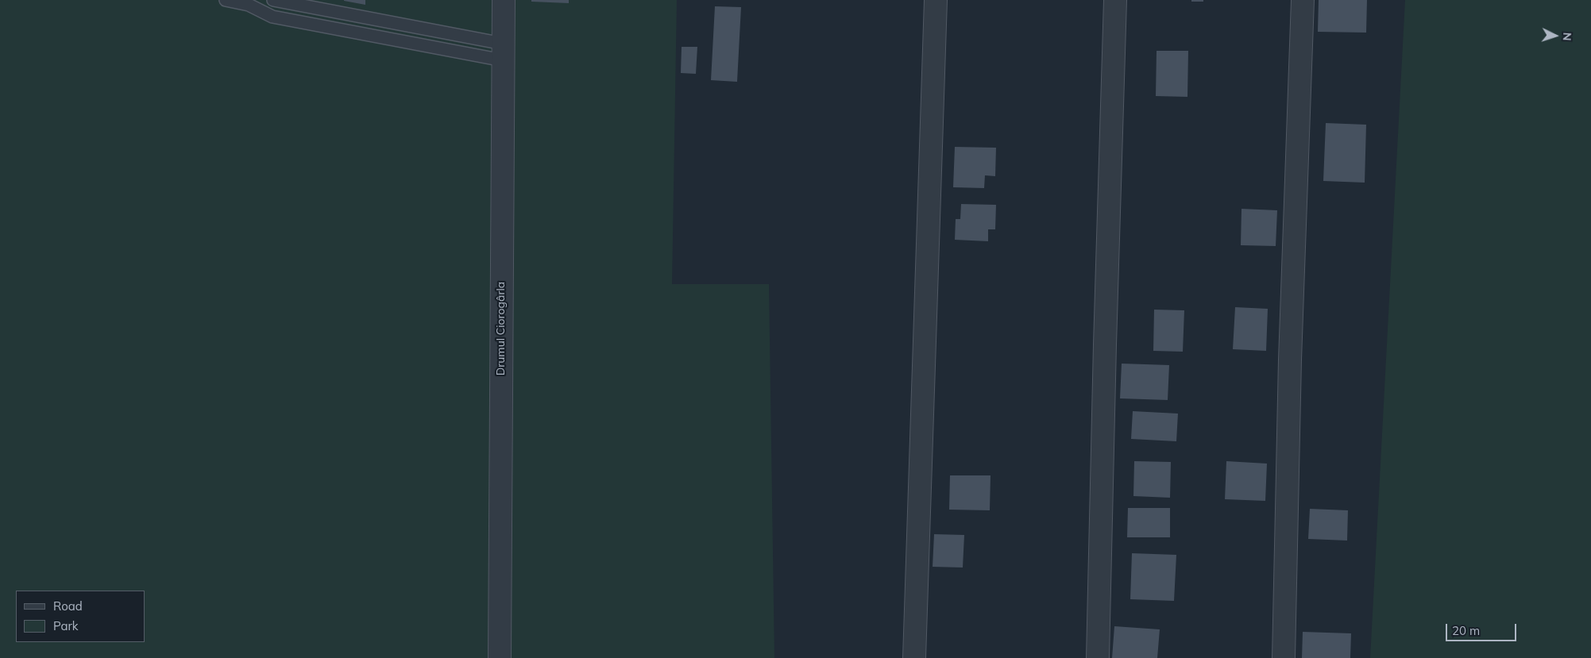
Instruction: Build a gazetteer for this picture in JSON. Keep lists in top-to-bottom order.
{
  "streets": {
    "street": ["Drumul Ciorogârla"]
  },
  "legend": ["Road", "Park"],
  "scale_bar": "20 m",
  "north": "right"
}
